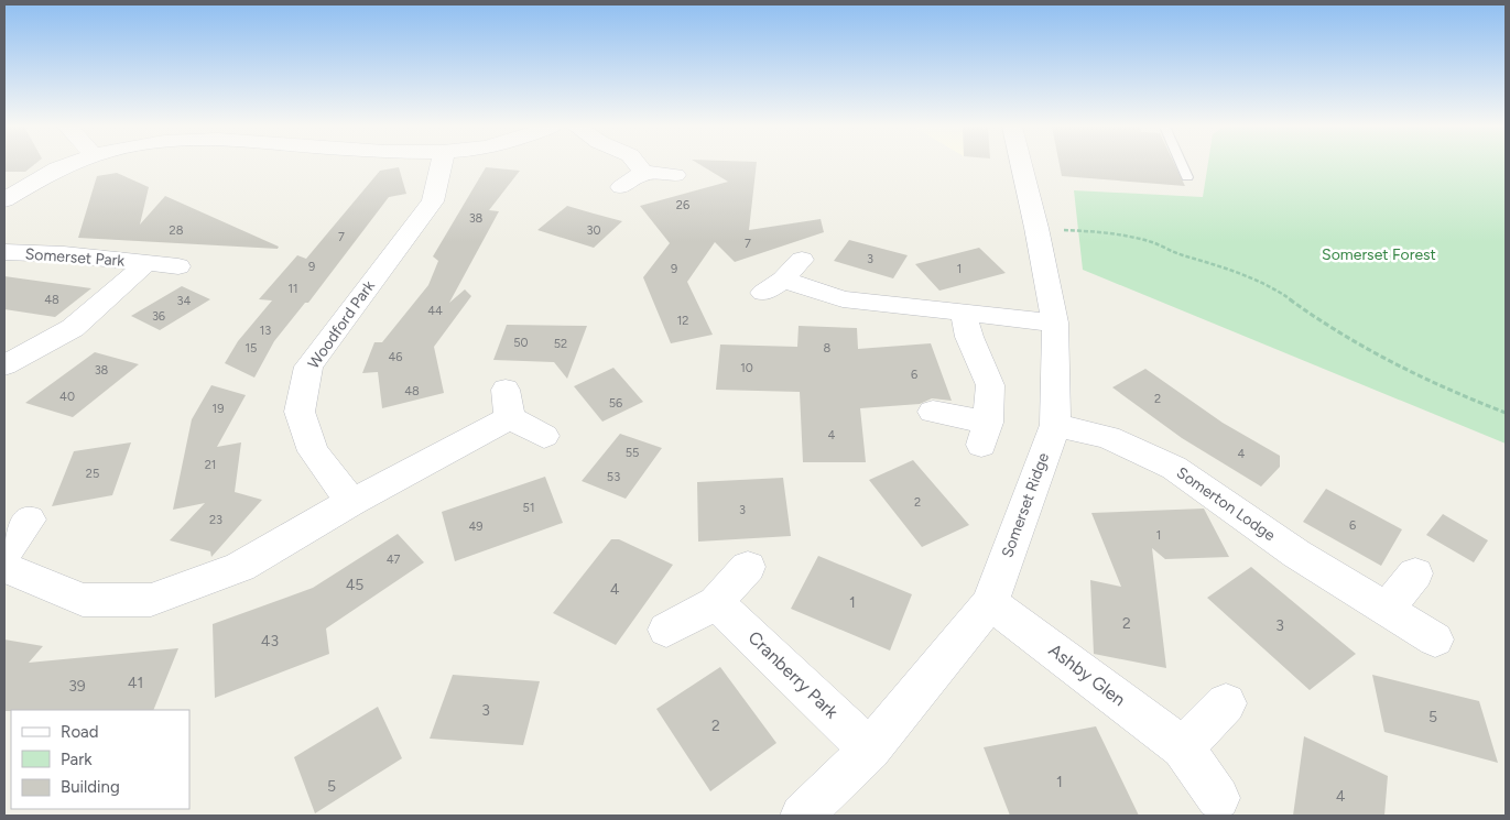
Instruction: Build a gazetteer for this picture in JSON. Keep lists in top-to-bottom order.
{
  "streets": {
    "street": [
      "Somerset Park",
      "Woodford Park",
      "Somerton Lodge",
      "Somerset Ridge",
      "Cranberry Park",
      "Ashby Glen"
    ]
  },
  "crossings": [
    ["Somerton Lodge", "Somerset Ridge"],
    ["Somerset Ridge", "Cranberry Park"],
    ["Somerset Ridge", "Ashby Glen"]
  ],
  "parks": ["Somerset Forest"],
  "house_numbers": [
    "26",
    "38",
    "28",
    "30",
    "7",
    "7",
    "3",
    "9",
    "9",
    "1",
    "11",
    "48",
    "34",
    "44",
    "36",
    "12",
    "13",
    "50",
    "52",
    "15",
    "8",
    "46",
    "10",
    "38",
    "6",
    "48",
    "40",
    "2",
    "56",
    "19",
    "4",
    "55",
    "4",
    "21",
    "25",
    "53",
    "2",
    "51",
    "3",
    "23",
    "6",
    "49",
    "1",
    "47",
    "45",
    "4",
    "1",
    "2",
    "3",
    "43",
    "41",
    "39",
    "3",
    "5",
    "2",
    "1",
    "5",
    "4"
  ],
  "legend": ["Road", "Park", "Building"]
}
